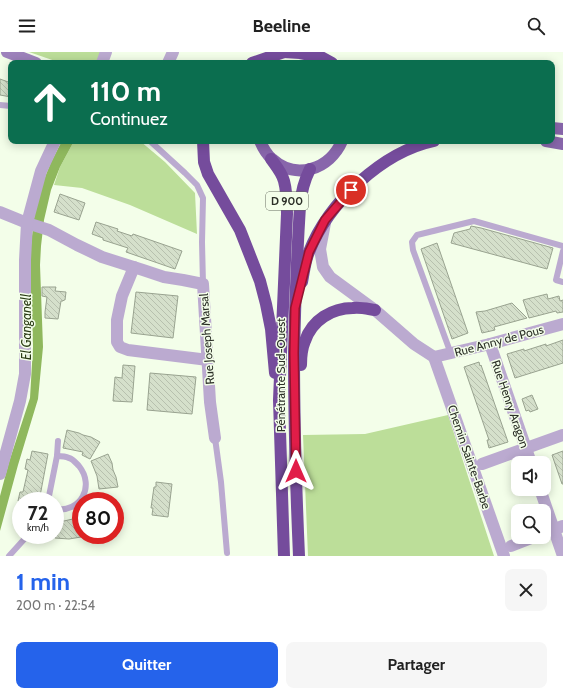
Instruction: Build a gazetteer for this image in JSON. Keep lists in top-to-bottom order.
{
  "streets": {
    "highway": ["D 900", "Pénétrante Sud-Ouest"],
    "street": [
      "Rue Joseph Marsal",
      "Rue Anny de Pous",
      "Rue Henry Aragon",
      "Chemin Sainte-Barbe"
    ]
  },
  "crossings": [
    ["Rue Anny de Pous", "Rue Henry Aragon"],
    ["Rue Anny de Pous", "Chemin Sainte-Barbe"]
  ],
  "water": ["El Ganganell"],
  "page": {
    "header": "Beeline",
    "turn": ["110 m", "Continuez"],
    "speed": "72 km/h",
    "limit": "80",
    "heading": ["1 min", "200 m · 22:54"],
    "buttons": ["Quitter", "Partager"]
  }
}
